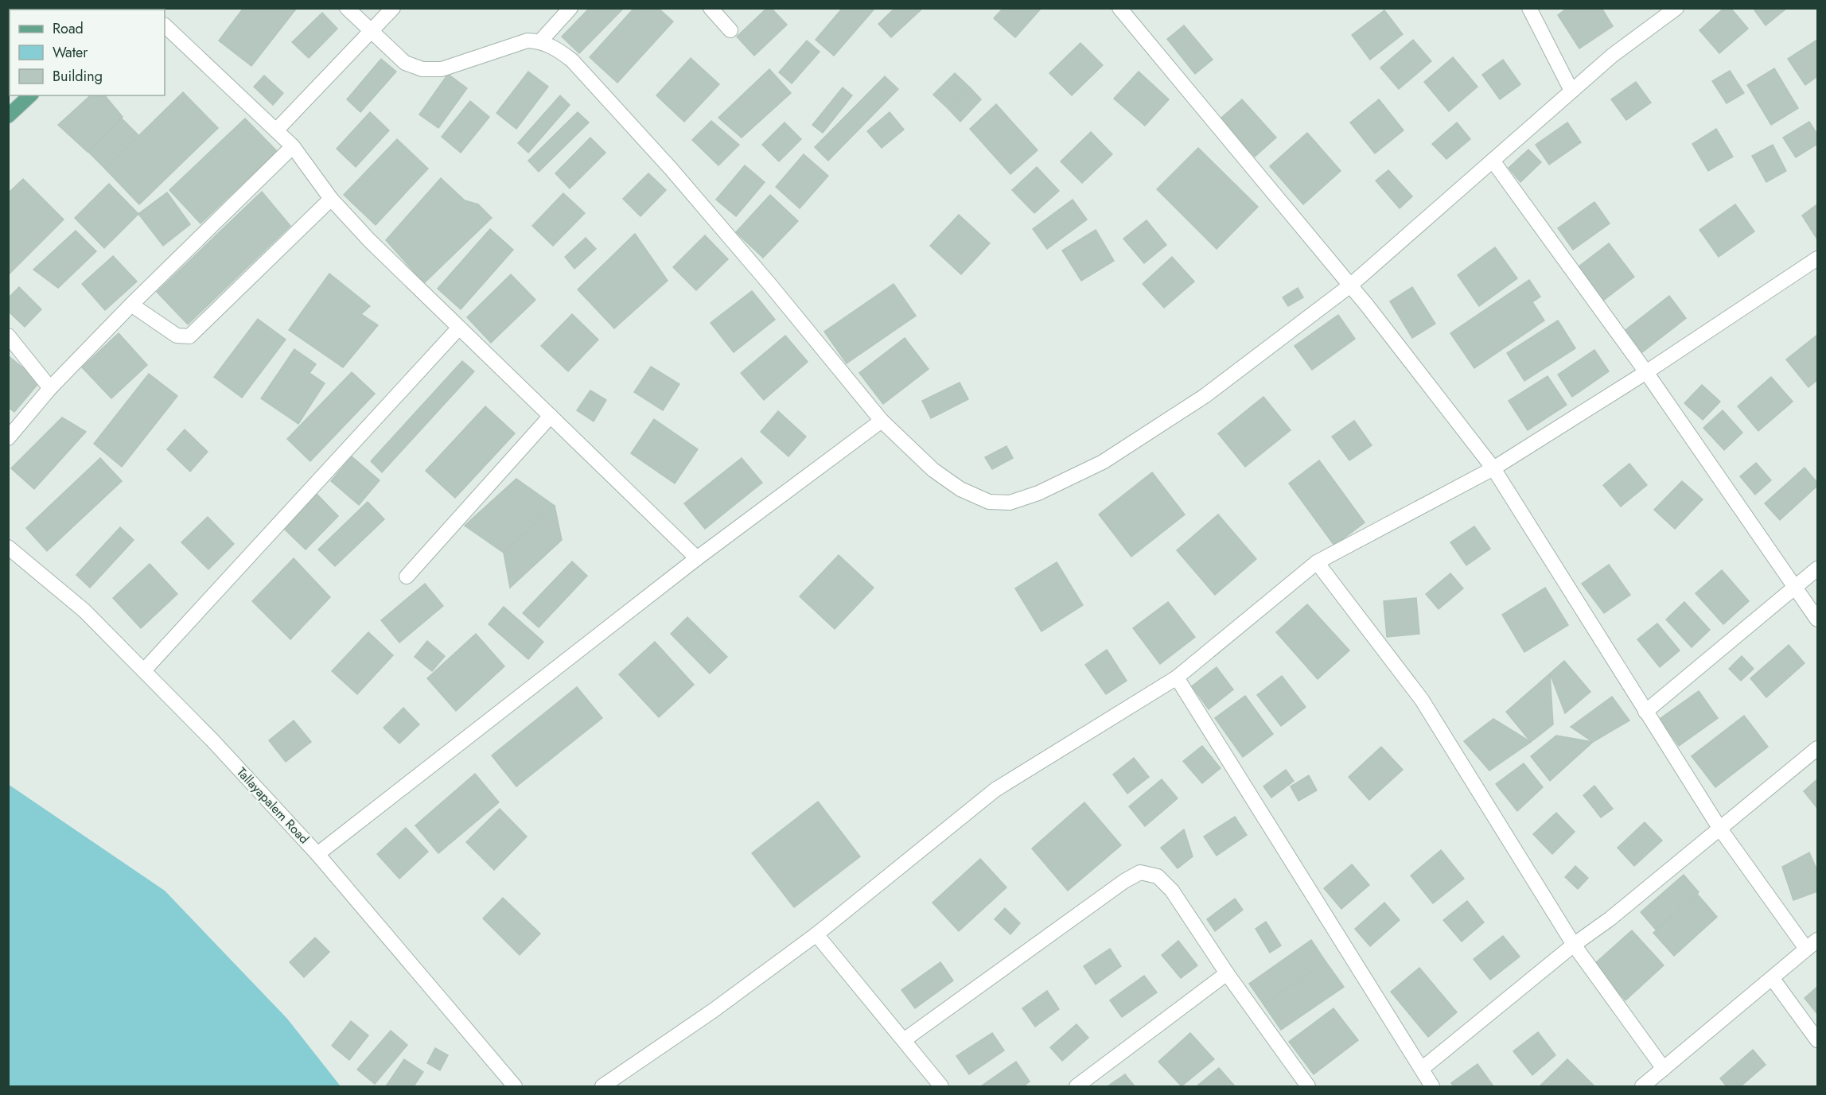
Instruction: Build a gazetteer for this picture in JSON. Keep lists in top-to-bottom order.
{
  "streets": {
    "street": ["Tallayapalem Road"]
  },
  "legend": ["Road", "Water", "Building"]
}
